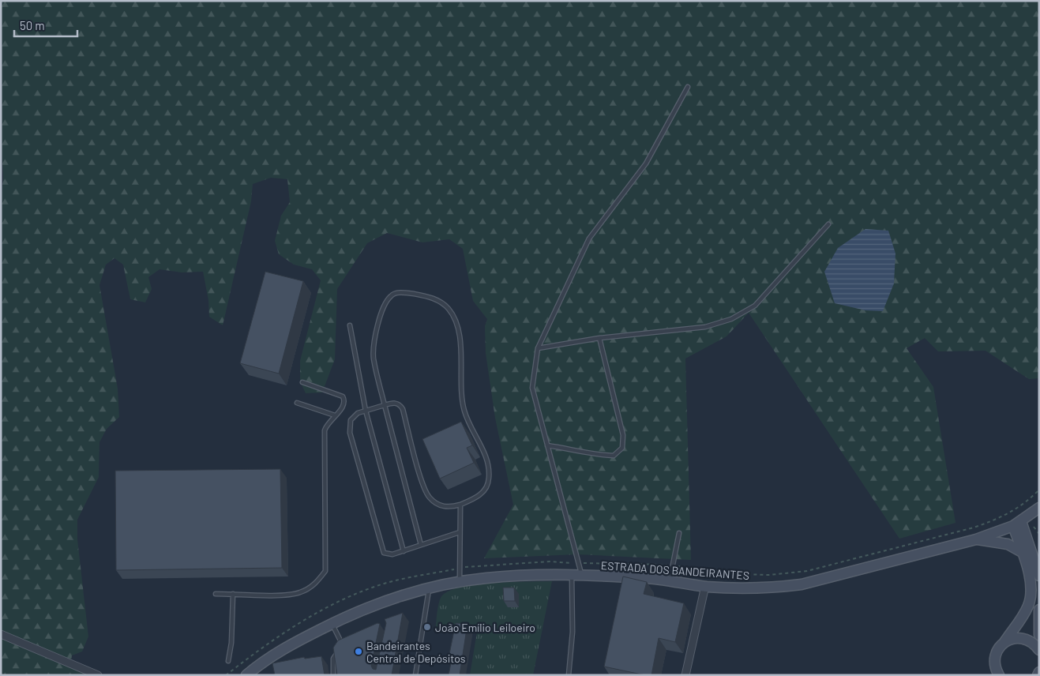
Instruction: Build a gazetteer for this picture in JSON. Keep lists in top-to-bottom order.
{
  "streets": {
    "main road": ["ESTRADA DOS BANDEIRANTES"]
  },
  "places": ["João Emílio Leiloeiro", "Bandeirantes Central de Depósitos"],
  "scale_bar": "50 m"
}
